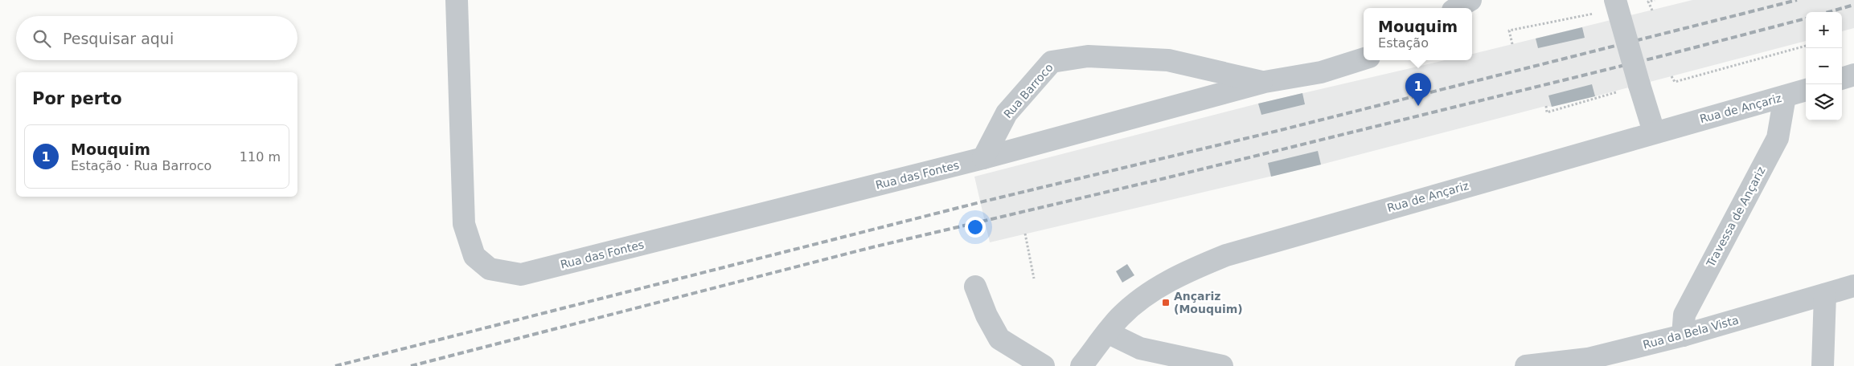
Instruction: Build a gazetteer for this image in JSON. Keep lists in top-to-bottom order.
{
  "streets": {
    "street": [
      "Rua Barroco",
      "Rua de Ançariz",
      "Rua das Fontes",
      "Travessa de Ançariz",
      "Rua da Bela Vista"
    ]
  },
  "crossings": [
    ["Rua Barroco", "Rua das Fontes"],
    ["Rua de Ançariz", "Travessa de Ançariz"],
    ["Travessa de Ançariz", "Rua da Bela Vista"]
  ],
  "places": {
    "transit": ["Ançariz (Mouquim)"]
  },
  "page": {
    "popup": ["Mouquim", "Estação"],
    "map_buttons": ["+", "−"],
    "search": "Pesquisar aqui",
    "heading": "Por perto",
    "pins": "1",
    "list": [
      {
        "mark": "1",
        "name": "Mouquim",
        "note": "Estação · Rua Barroco",
        "value": "110 m"
      }
    ]
  }
}
